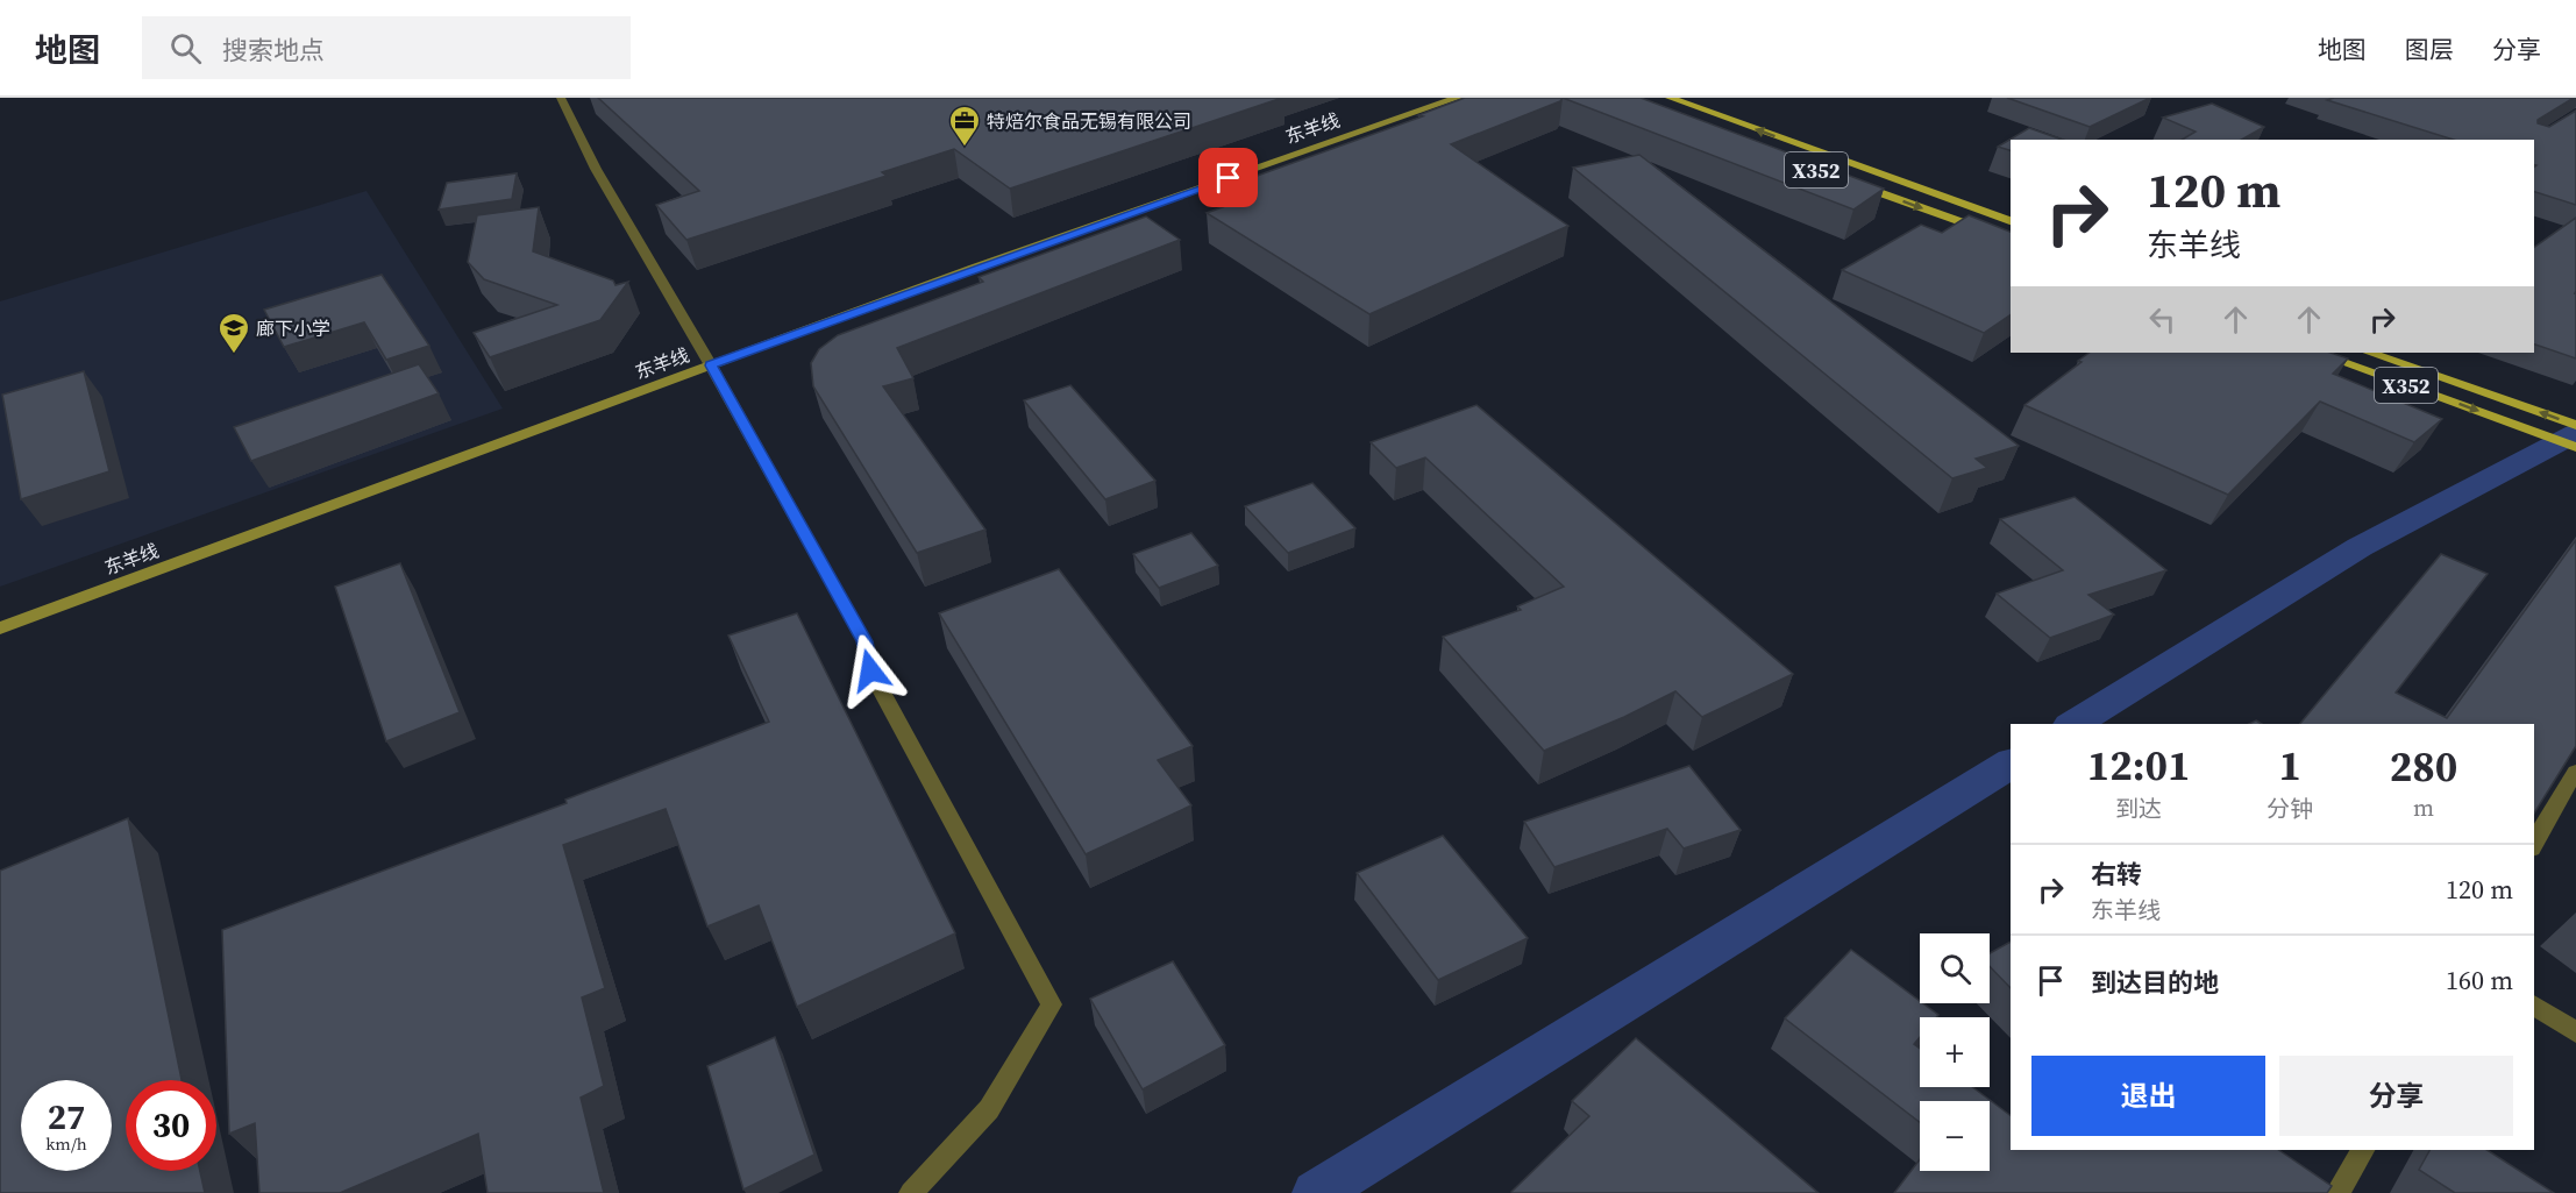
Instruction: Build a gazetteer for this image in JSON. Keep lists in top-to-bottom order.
{
  "streets": {
    "main road": ["东羊线", "X352"]
  },
  "places": {
    "office": ["特焙尔食品无锡有限公司"],
    "school or university": ["廊下小学"]
  },
  "page": {
    "header": "地图",
    "search": "搜索地点",
    "nav": ["地图", "图层", "分享"],
    "turn": ["120 m", "东羊线"],
    "eta": [
      "12:01",
      "到达",
      "1",
      "分钟",
      "280",
      "m"
    ],
    "list": [
      {
        "name": "右转",
        "note": "东羊线",
        "value": "120 m"
      },
      {
        "name": "到达目的地",
        "value": "160 m"
      }
    ],
    "map_buttons": ["+", "−"],
    "buttons": ["退出", "分享"],
    "speed": "27 km/h",
    "limit": "30"
  }
}
